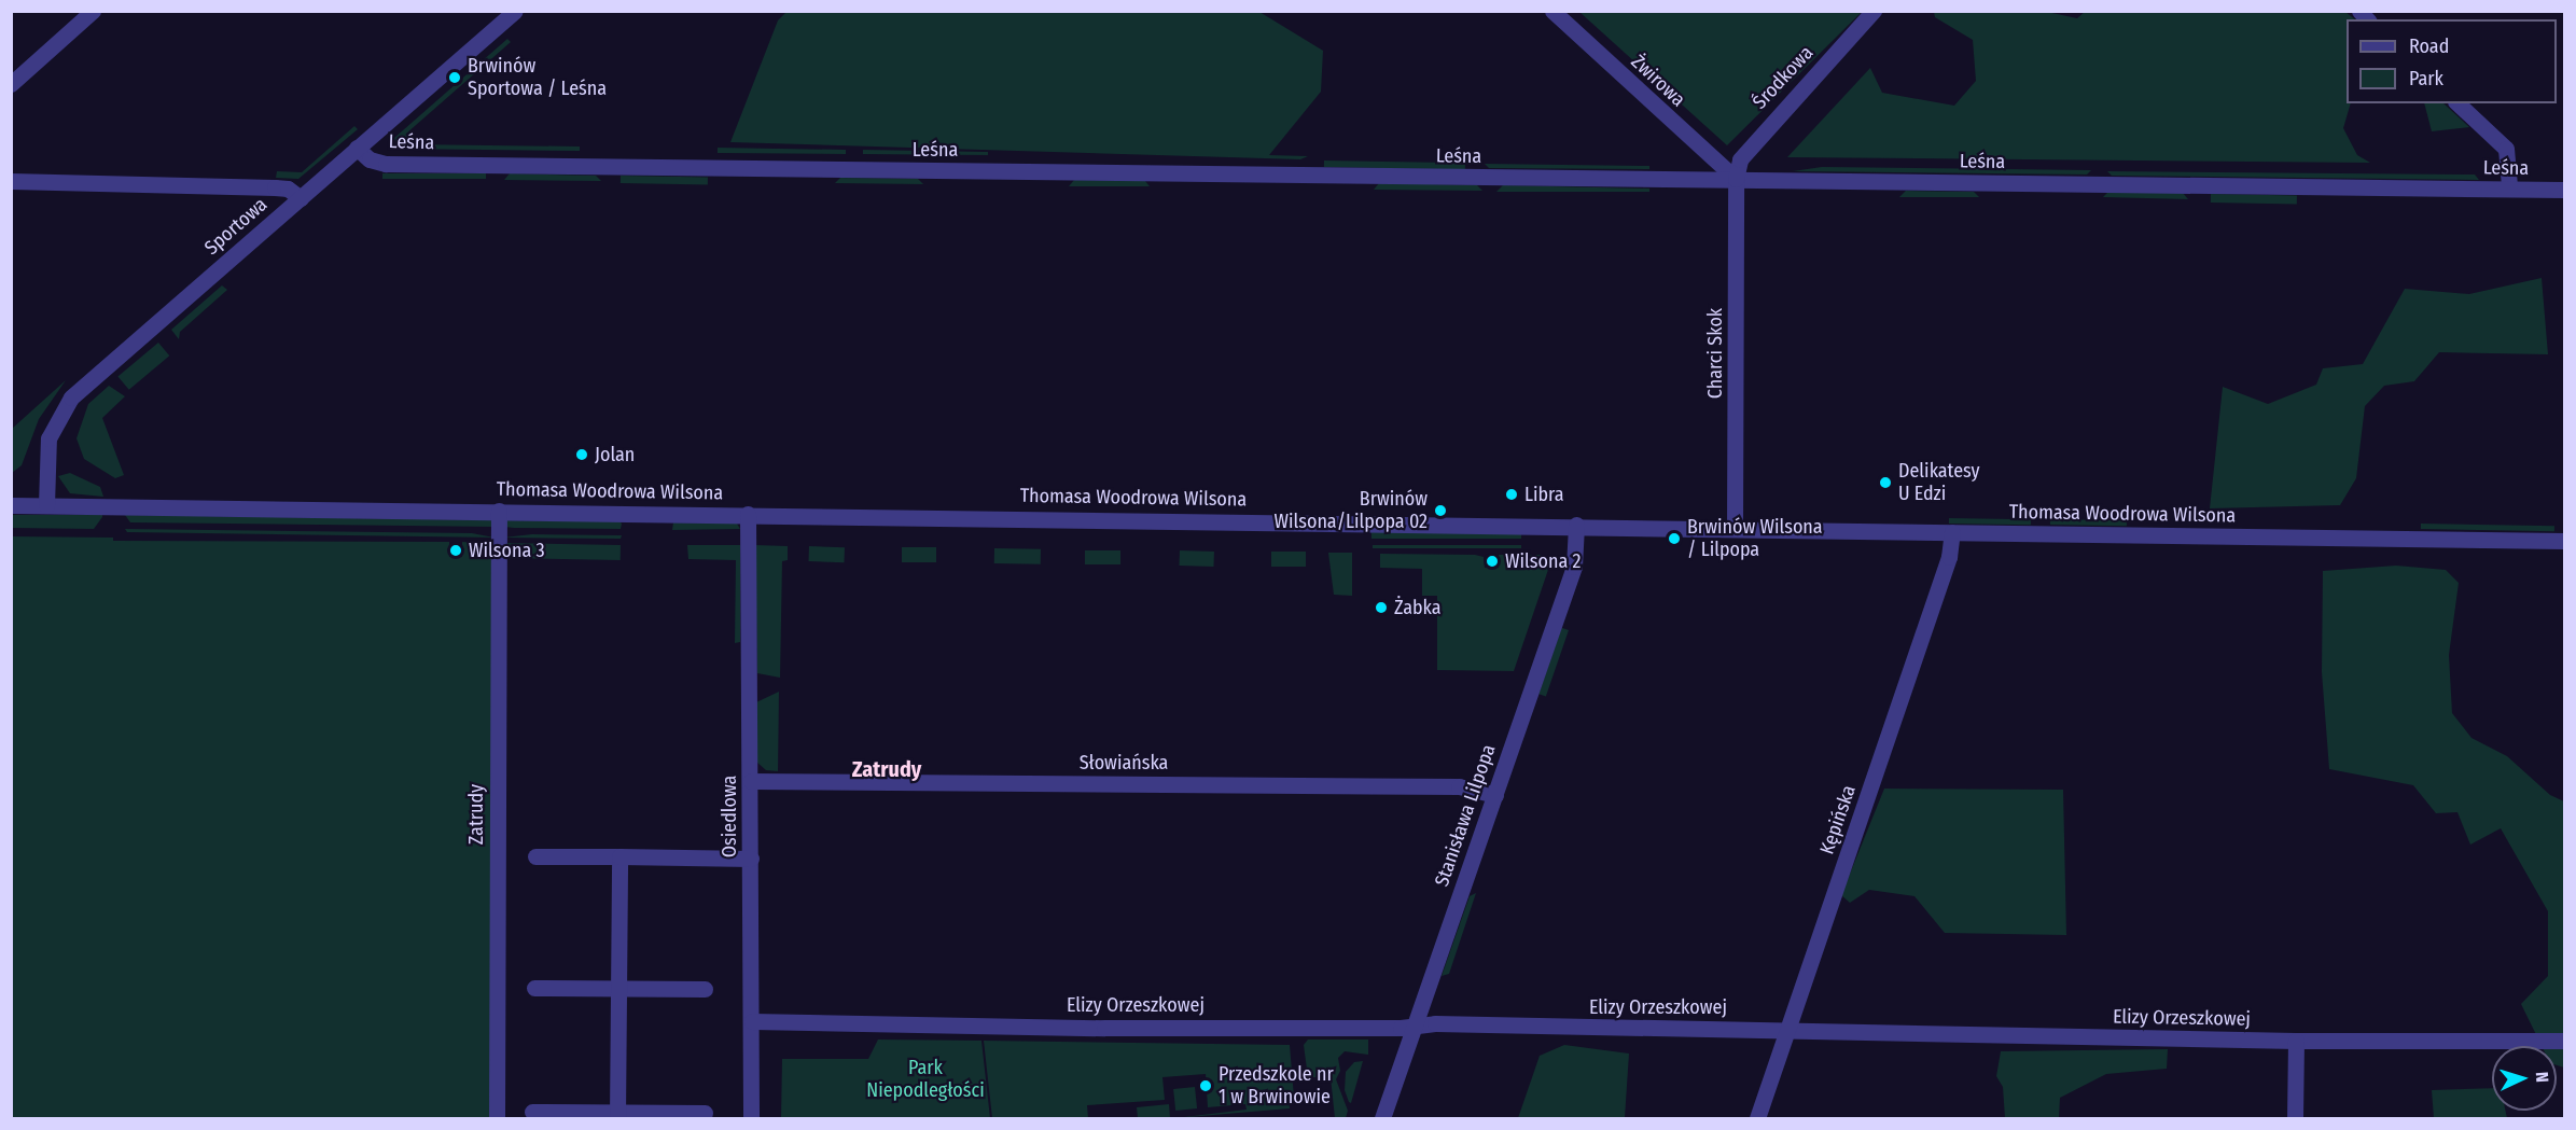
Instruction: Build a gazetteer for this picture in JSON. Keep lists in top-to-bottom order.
{
  "streets": {
    "street": [
      "Środkowa",
      "Żwirowa",
      "Leśna",
      "Sportowa",
      "Charci Skok",
      "Thomasa Woodrowa Wilsona",
      "Słowiańska",
      "Zatrudy",
      "Stanisława Lilpopa",
      "Osiedlowa",
      "Kępińska",
      "Elizy Orzeszkowej"
    ]
  },
  "crossings": [
    ["Środkowa", "Żwirowa"],
    ["Środkowa", "Leśna"],
    ["Środkowa", "Charci Skok"],
    ["Żwirowa", "Leśna"],
    ["Żwirowa", "Charci Skok"],
    ["Leśna", "Sportowa"],
    ["Leśna", "Charci Skok"],
    ["Sportowa", "Thomasa Woodrowa Wilsona"],
    ["Charci Skok", "Thomasa Woodrowa Wilsona"],
    ["Thomasa Woodrowa Wilsona", "Zatrudy"],
    ["Thomasa Woodrowa Wilsona", "Stanisława Lilpopa"],
    ["Thomasa Woodrowa Wilsona", "Osiedlowa"],
    ["Thomasa Woodrowa Wilsona", "Kępińska"],
    ["Słowiańska", "Stanisława Lilpopa"],
    ["Słowiańska", "Osiedlowa"],
    ["Stanisława Lilpopa", "Elizy Orzeszkowej"],
    ["Osiedlowa", "Elizy Orzeszkowej"],
    ["Kępińska", "Elizy Orzeszkowej"]
  ],
  "districts": ["Zatrudy"],
  "parks": ["Park Niepodległości"],
  "places": [
    "Brwinów Sportowa / Leśna",
    "Jolan",
    "Delikatesy U Edzi",
    "Libra",
    "Brwinów Wilsona/Lilpopa 02",
    "Brwinów Wilsona / Lilpopa",
    "Wilsona 3",
    "Wilsona 2",
    "Żabka",
    "Przedszkole nr 1 w Brwinowie"
  ],
  "legend": ["Road", "Park"],
  "north": "right"
}
